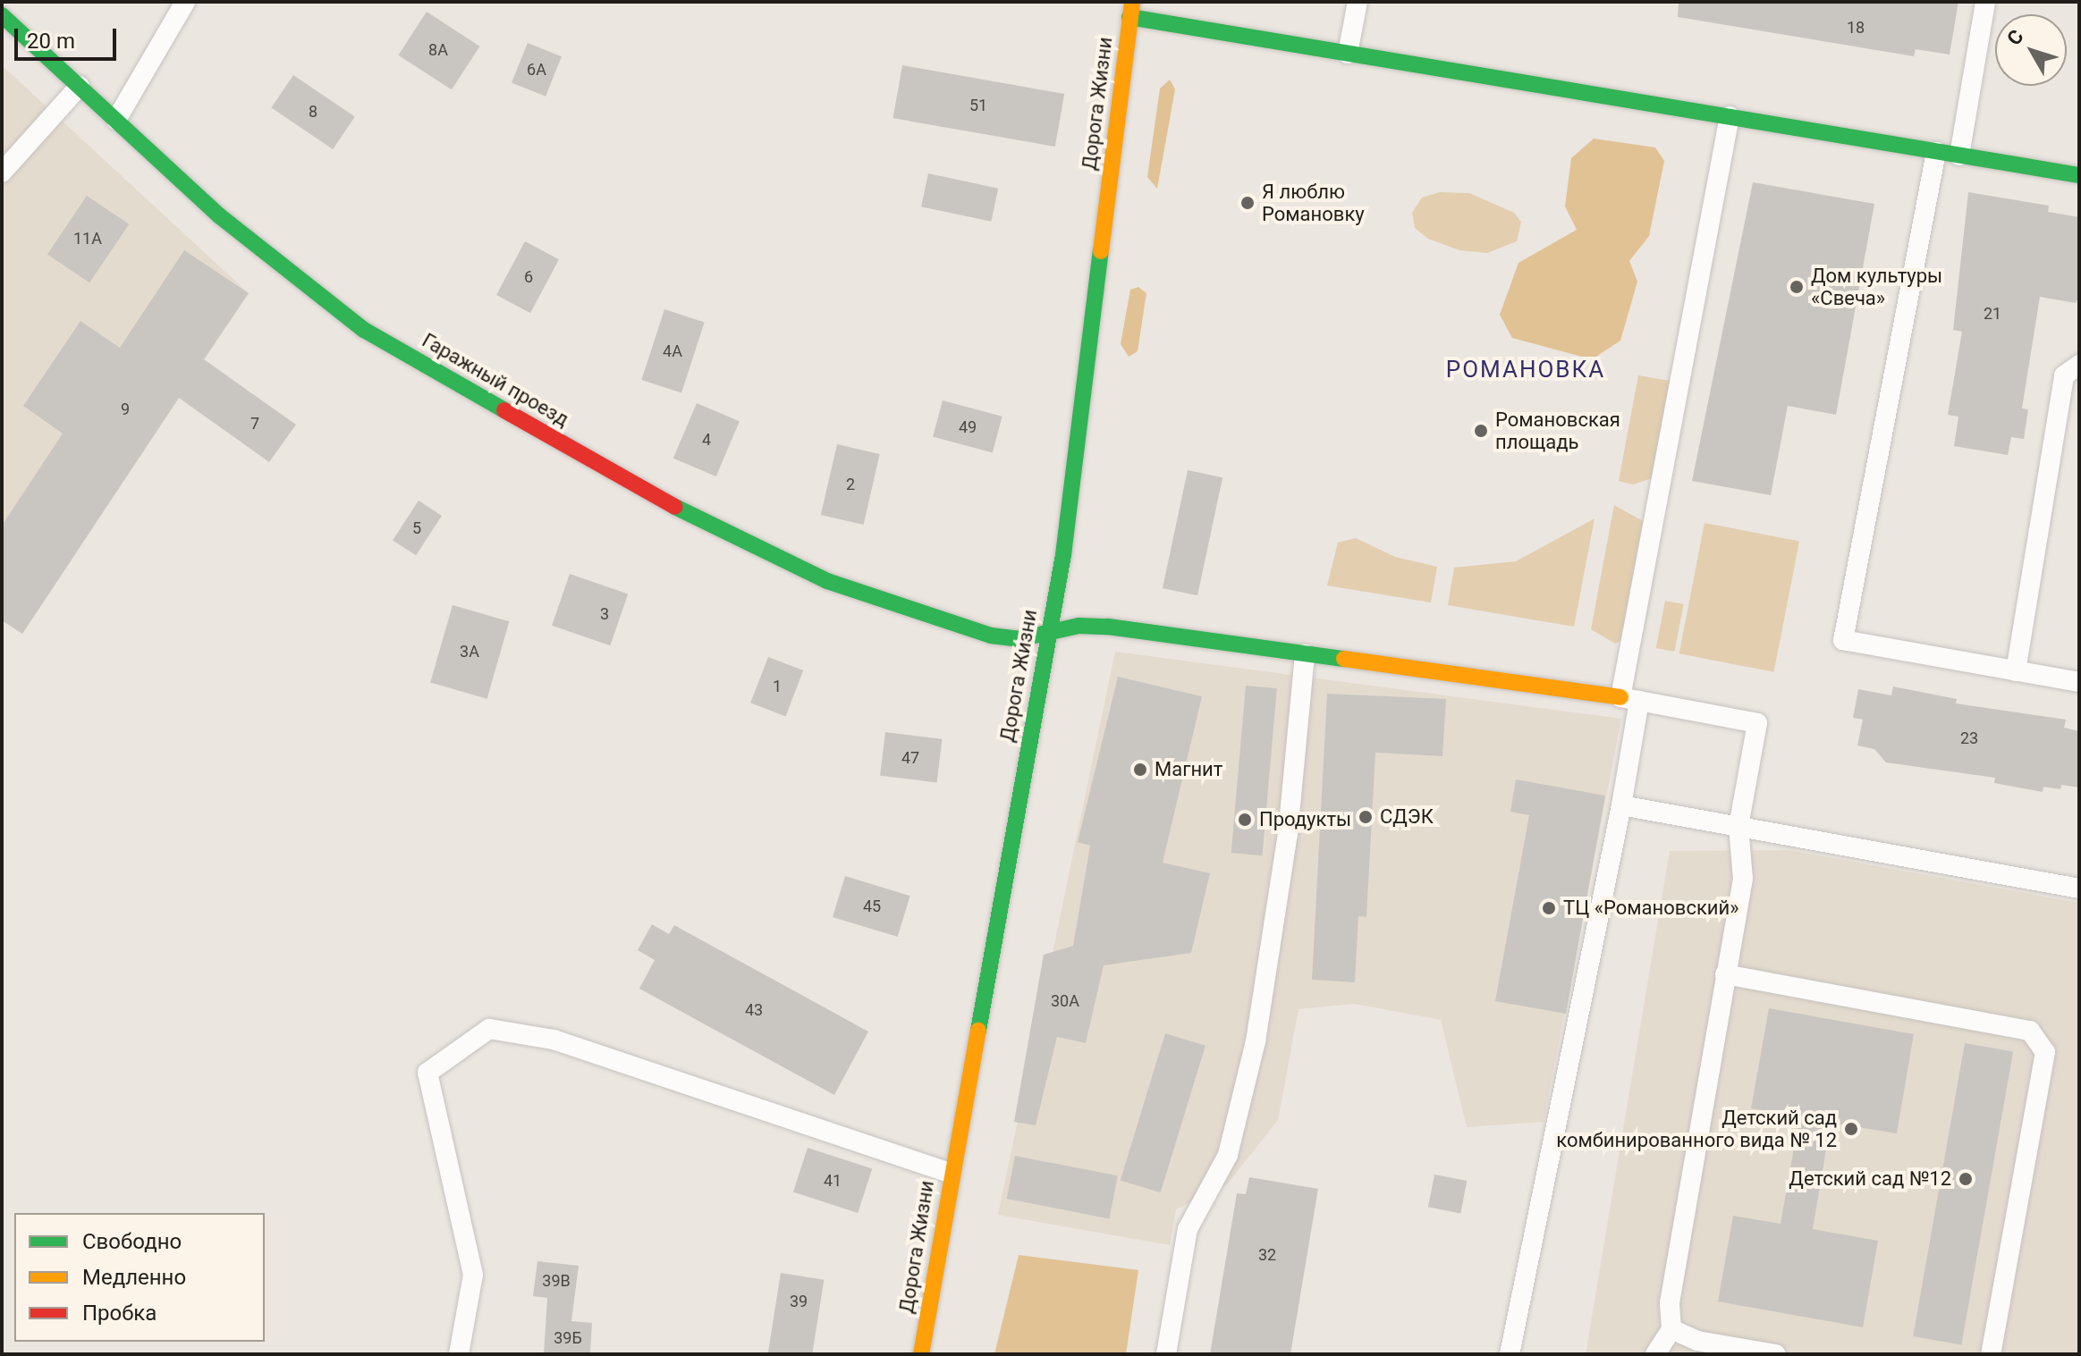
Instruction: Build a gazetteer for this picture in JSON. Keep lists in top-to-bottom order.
{
  "streets": {
    "street": ["Дорога Жизни", "Гаражный проезд"]
  },
  "crossings": [
    ["Дорога Жизни", "Гаражный проезд"]
  ],
  "districts": ["РОМАНОВКА"],
  "places": [
    "Я люблю Романовку",
    "Дом культуры «Свеча»",
    "Романовская площадь",
    "Магнит",
    "СДЭК",
    "Продукты",
    "ТЦ «Романовский»",
    "Детский сад комбинированного вида № 12",
    "Детский сад №12"
  ],
  "house_numbers": [
    "18",
    "8А",
    "6А",
    "51",
    "8",
    "11А",
    "6",
    "21",
    "4А",
    "9",
    "7",
    "49",
    "4",
    "2",
    "5",
    "3",
    "3А",
    "1",
    "23",
    "47",
    "45",
    "30А",
    "43",
    "41",
    "32",
    "39В",
    "39",
    "39Б"
  ],
  "legend": ["Свободно", "Медленно", "Пробка"],
  "scale_bar": "20 m",
  "north": "top left"
}
